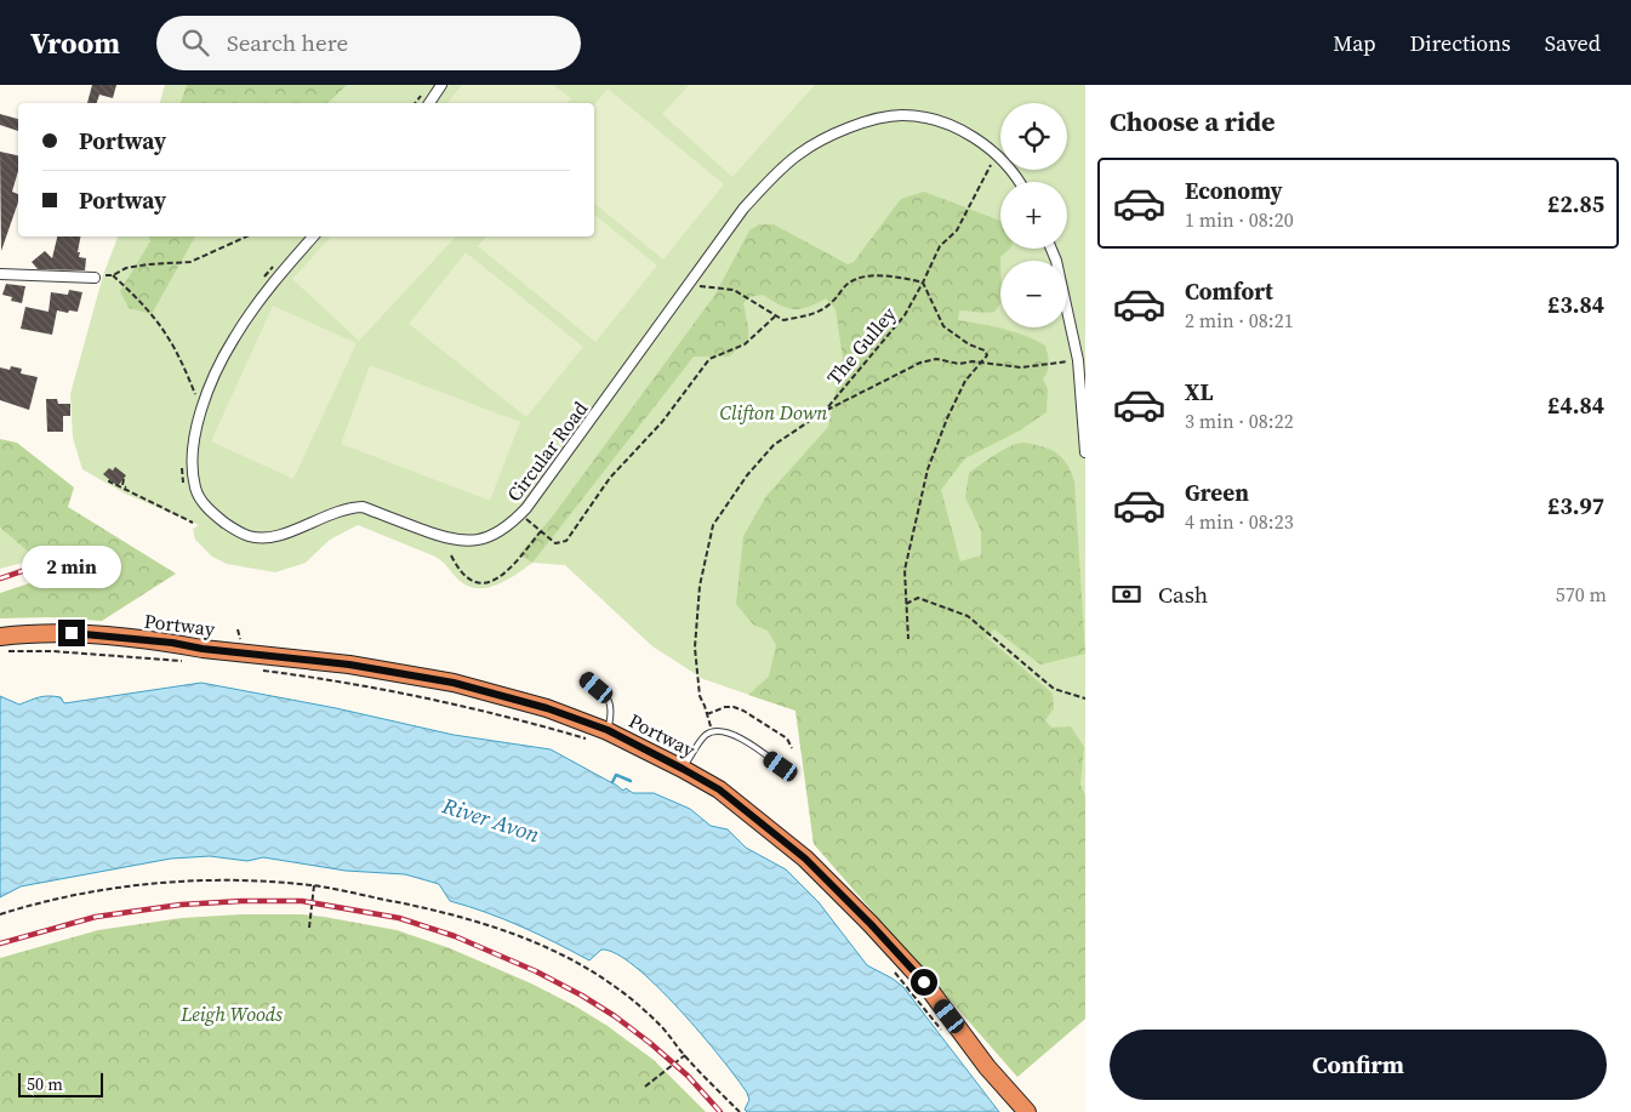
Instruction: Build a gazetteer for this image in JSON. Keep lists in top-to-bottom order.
{
  "streets": {
    "highway": ["Portway"],
    "street": ["Circular Road"],
    "path": ["The Gulley"]
  },
  "water": ["River Avon"],
  "parks": ["Clifton Down", "Leigh Woods"],
  "scale_bar": "50 m",
  "page": {
    "header": "Vroom",
    "search": "Search here",
    "nav": ["Map", "Directions", "Saved"],
    "heading": "Choose a ride",
    "map_buttons": ["+", "−"],
    "banner": ["Portway", "Portway"],
    "list": [
      {
        "name": "Economy",
        "note": "1 min · 08:20",
        "value": "£2.85"
      },
      {
        "name": "Comfort",
        "note": "2 min · 08:21",
        "value": "£3.84"
      },
      {
        "name": "XL",
        "note": "3 min · 08:22",
        "value": "£4.84"
      },
      {
        "name": "Green",
        "note": "4 min · 08:23",
        "value": "£3.97"
      }
    ],
    "bubble": "2 min",
    "pay": ["Cash", "570 m"],
    "buttons": "Confirm",
    "scale": "50 m"
  }
}
